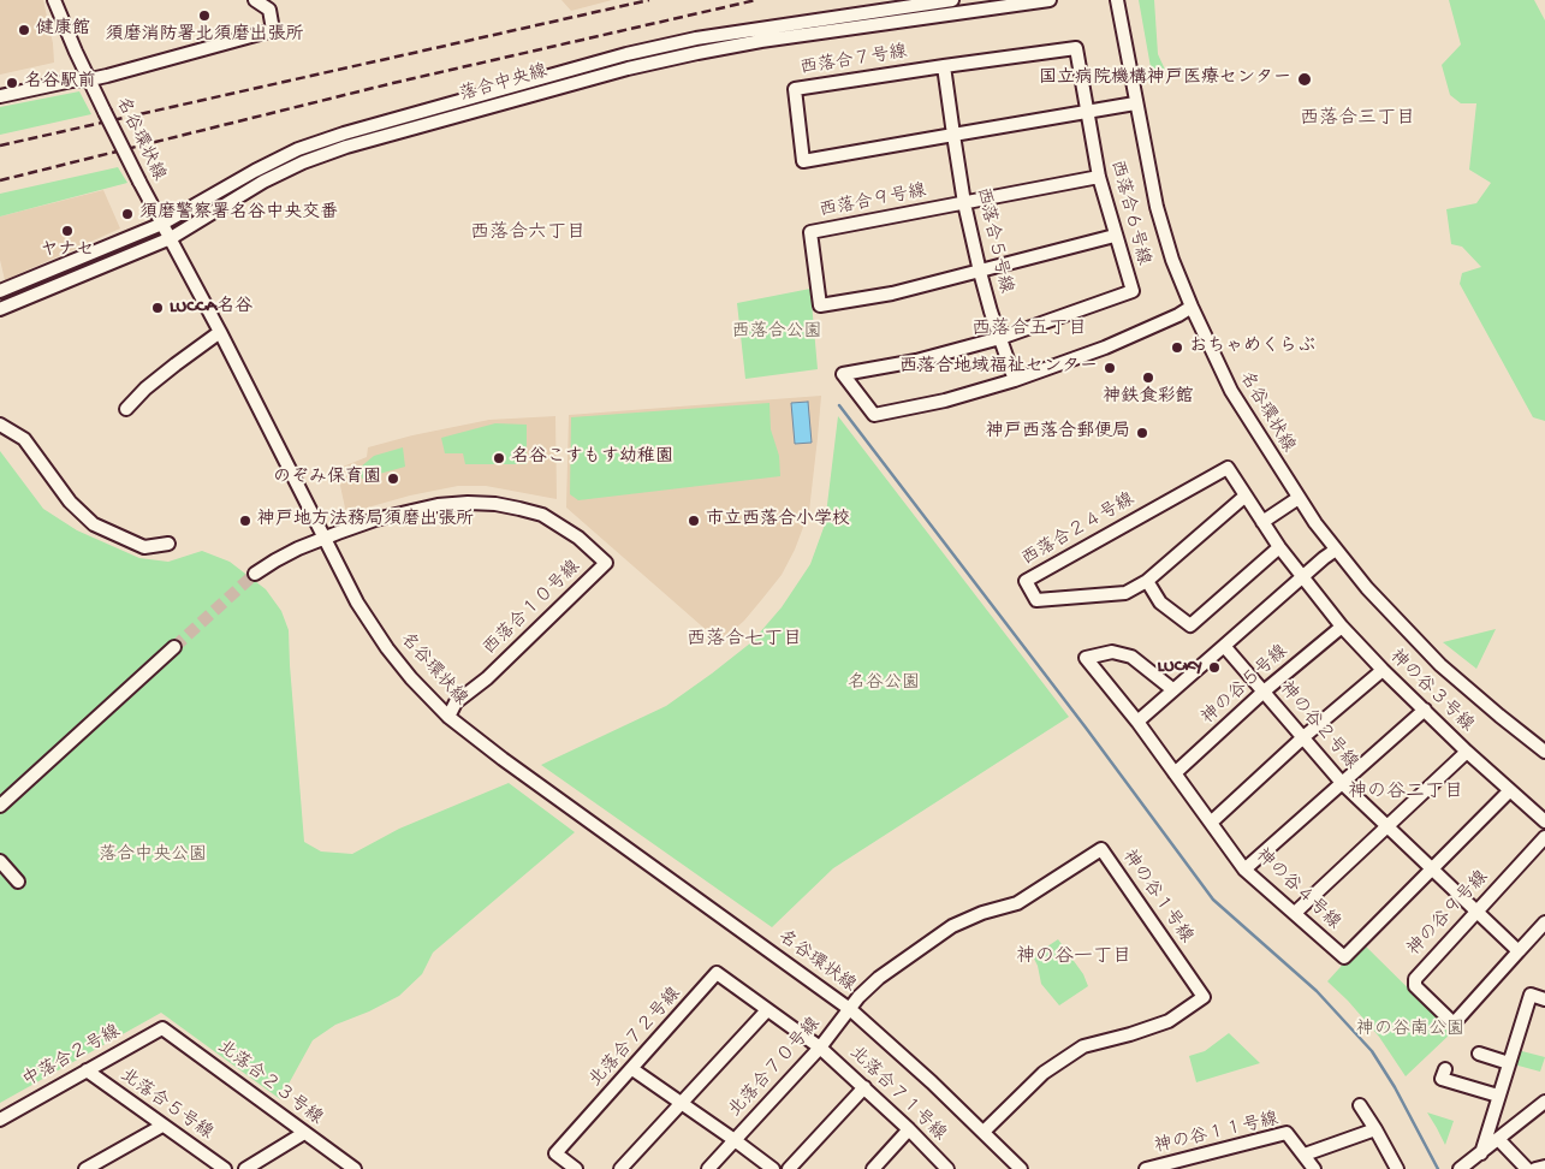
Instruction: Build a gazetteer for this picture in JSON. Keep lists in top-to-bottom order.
{
  "streets": {
    "street": [
      "西落合７号線",
      "落合中央線",
      "名谷環状線",
      "西落合９号線",
      "西落合６号線",
      "西落合５号線",
      "西落合２４号線",
      "西落合１０号線",
      "神の谷５号線",
      "神の谷３号線",
      "神の谷２号線",
      "神の谷４号線",
      "神の谷１号線",
      "神の谷９号線",
      "北落合７２号線",
      "中落合２号線",
      "北落合７０号線",
      "北落合２３号線",
      "北落合７１号線",
      "北落合５号線",
      "神の谷１１号線"
    ]
  },
  "crossings": [
    ["西落合７号線", "西落合６号線"],
    ["西落合７号線", "西落合５号線"],
    ["落合中央線", "名谷環状線"],
    ["名谷環状線", "西落合１０号線"],
    ["名谷環状線", "神の谷１号線"],
    ["名谷環状線", "北落合７０号線"],
    ["西落合９号線", "西落合６号線"],
    ["西落合９号線", "西落合５号線"],
    ["西落合６号線", "西落合５号線"],
    ["西落合２４号線", "神の谷３号線"],
    ["神の谷５号線", "神の谷３号線"],
    ["神の谷５号線", "神の谷２号線"],
    ["神の谷５号線", "神の谷４号線"],
    ["神の谷３号線", "神の谷４号線"],
    ["神の谷２号線", "神の谷４号線"],
    ["神の谷２号線", "神の谷９号線"],
    ["神の谷１号線", "北落合７０号線"],
    ["北落合７２号線", "北落合７０号線"],
    ["北落合７２号線", "北落合７１号線"],
    ["中落合２号線", "北落合２３号線"],
    ["中落合２号線", "北落合５号線"],
    ["北落合７０号線", "北落合７１号線"]
  ],
  "districts": [
    "西落合三丁目",
    "西落合六丁目",
    "西落合五丁目",
    "西落合七丁目",
    "神の谷二丁目",
    "神の谷一丁目"
  ],
  "parks": [
    "西落合公園",
    "名谷公園",
    "落合中央公園",
    "神の谷南公園"
  ],
  "places": [
    "須磨消防署北須磨出張所",
    "健康館",
    "国立病院機構神戸医療センター",
    "名谷駅前",
    "須磨警察署名谷中央交番",
    "ヤナセ",
    "LUCCA名谷",
    "おちゃめくらぶ",
    "西落合地域福祉センター",
    "神鉄食彩館",
    "神戸西落合郵便局",
    "名谷こすもす幼稚園",
    "のぞみ保育園",
    "神戸地方法務局須磨出張所",
    "市立西落合小学校",
    "LUCKY"
  ]
}
